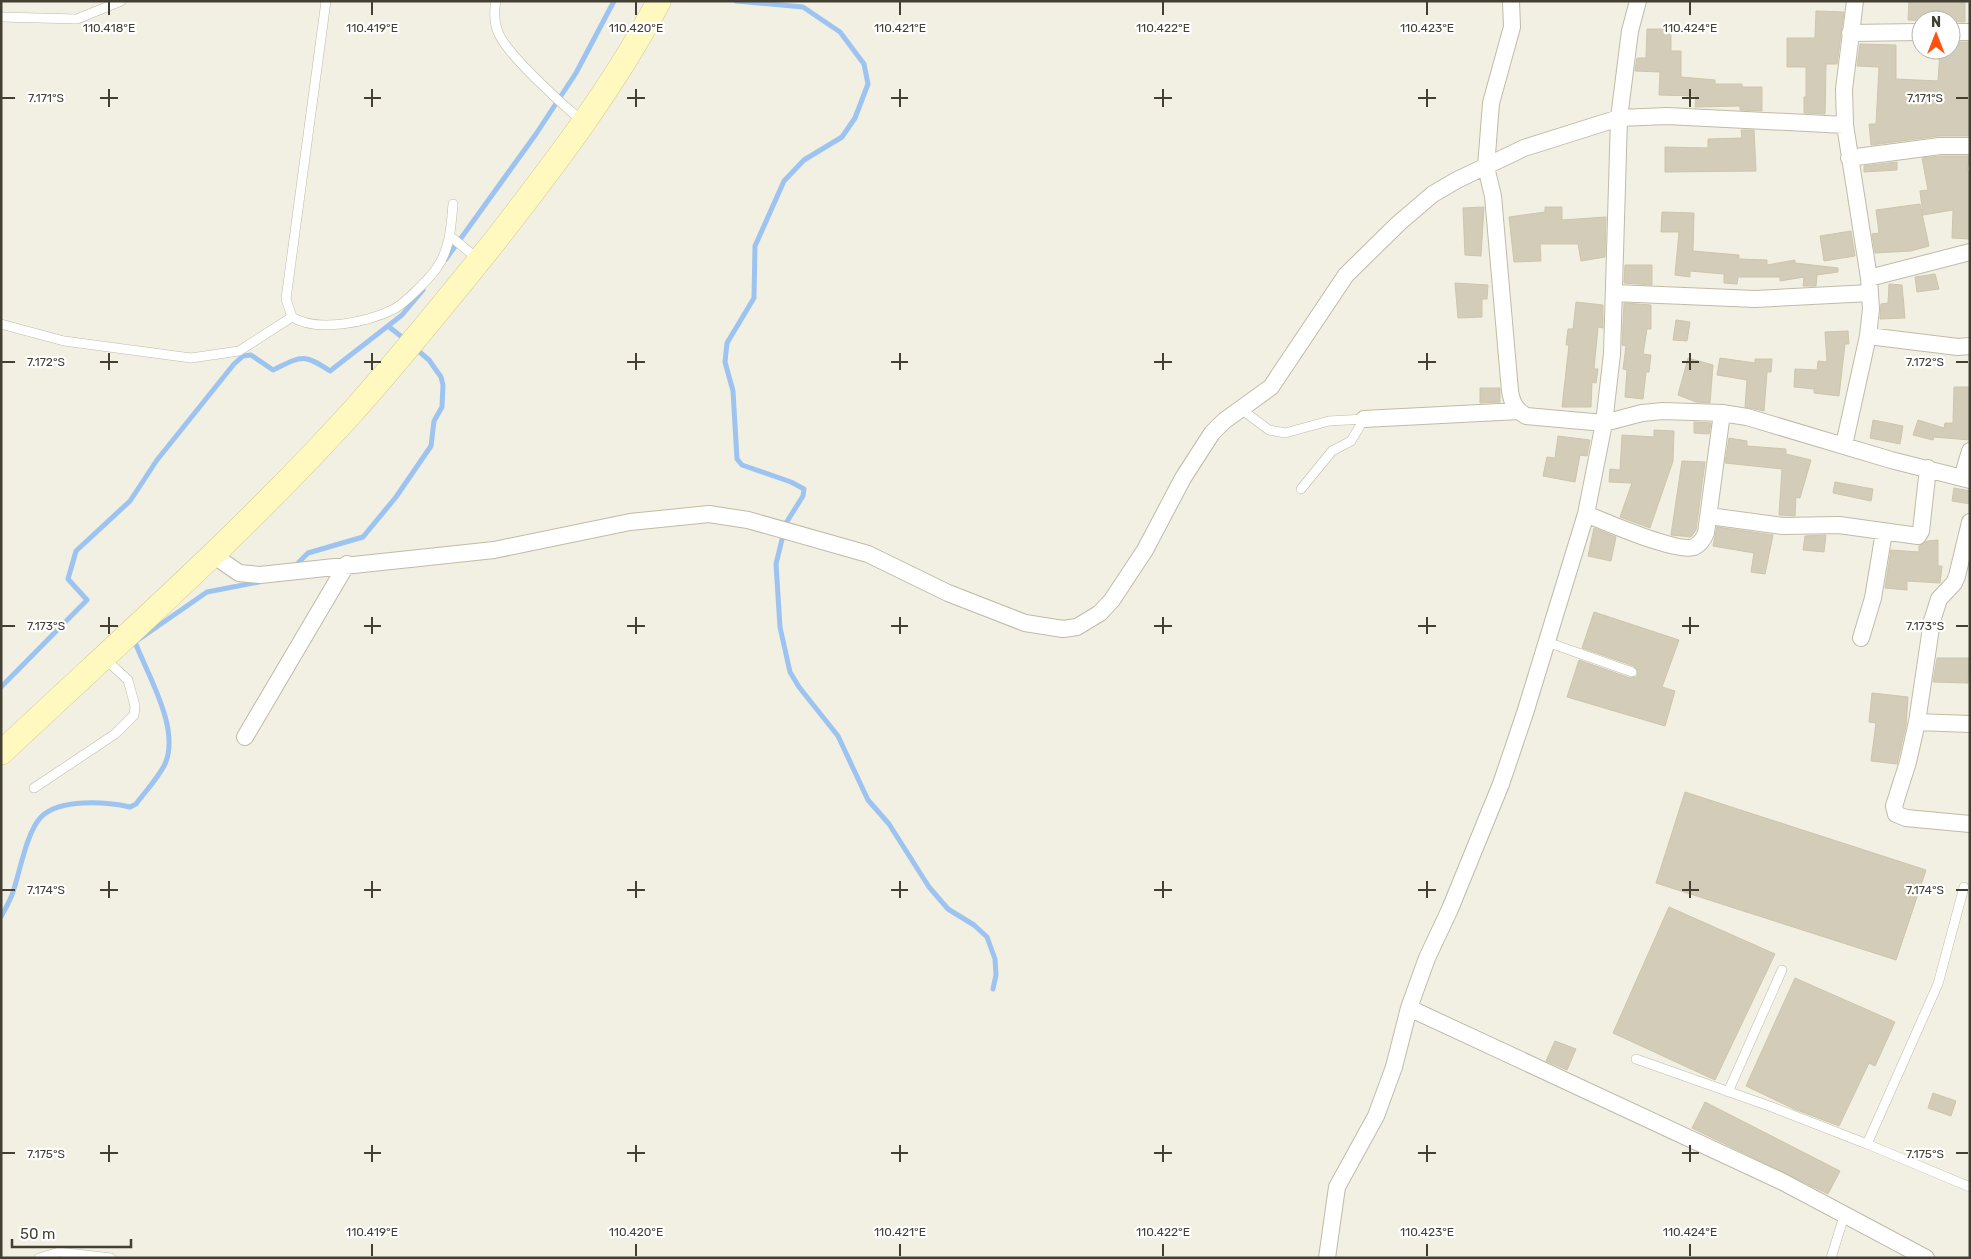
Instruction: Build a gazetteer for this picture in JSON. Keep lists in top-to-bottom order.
{
  "scale_bar": "50 m",
  "north": "top",
  "coordinates": [
    "110.418°E",
    "110.419°E",
    "110.420°E",
    "110.421°E",
    "110.422°E",
    "110.423°E",
    "110.424°E",
    "7.171°S",
    "7.172°S",
    "7.173°S",
    "7.174°S",
    "7.175°S"
  ]
}
